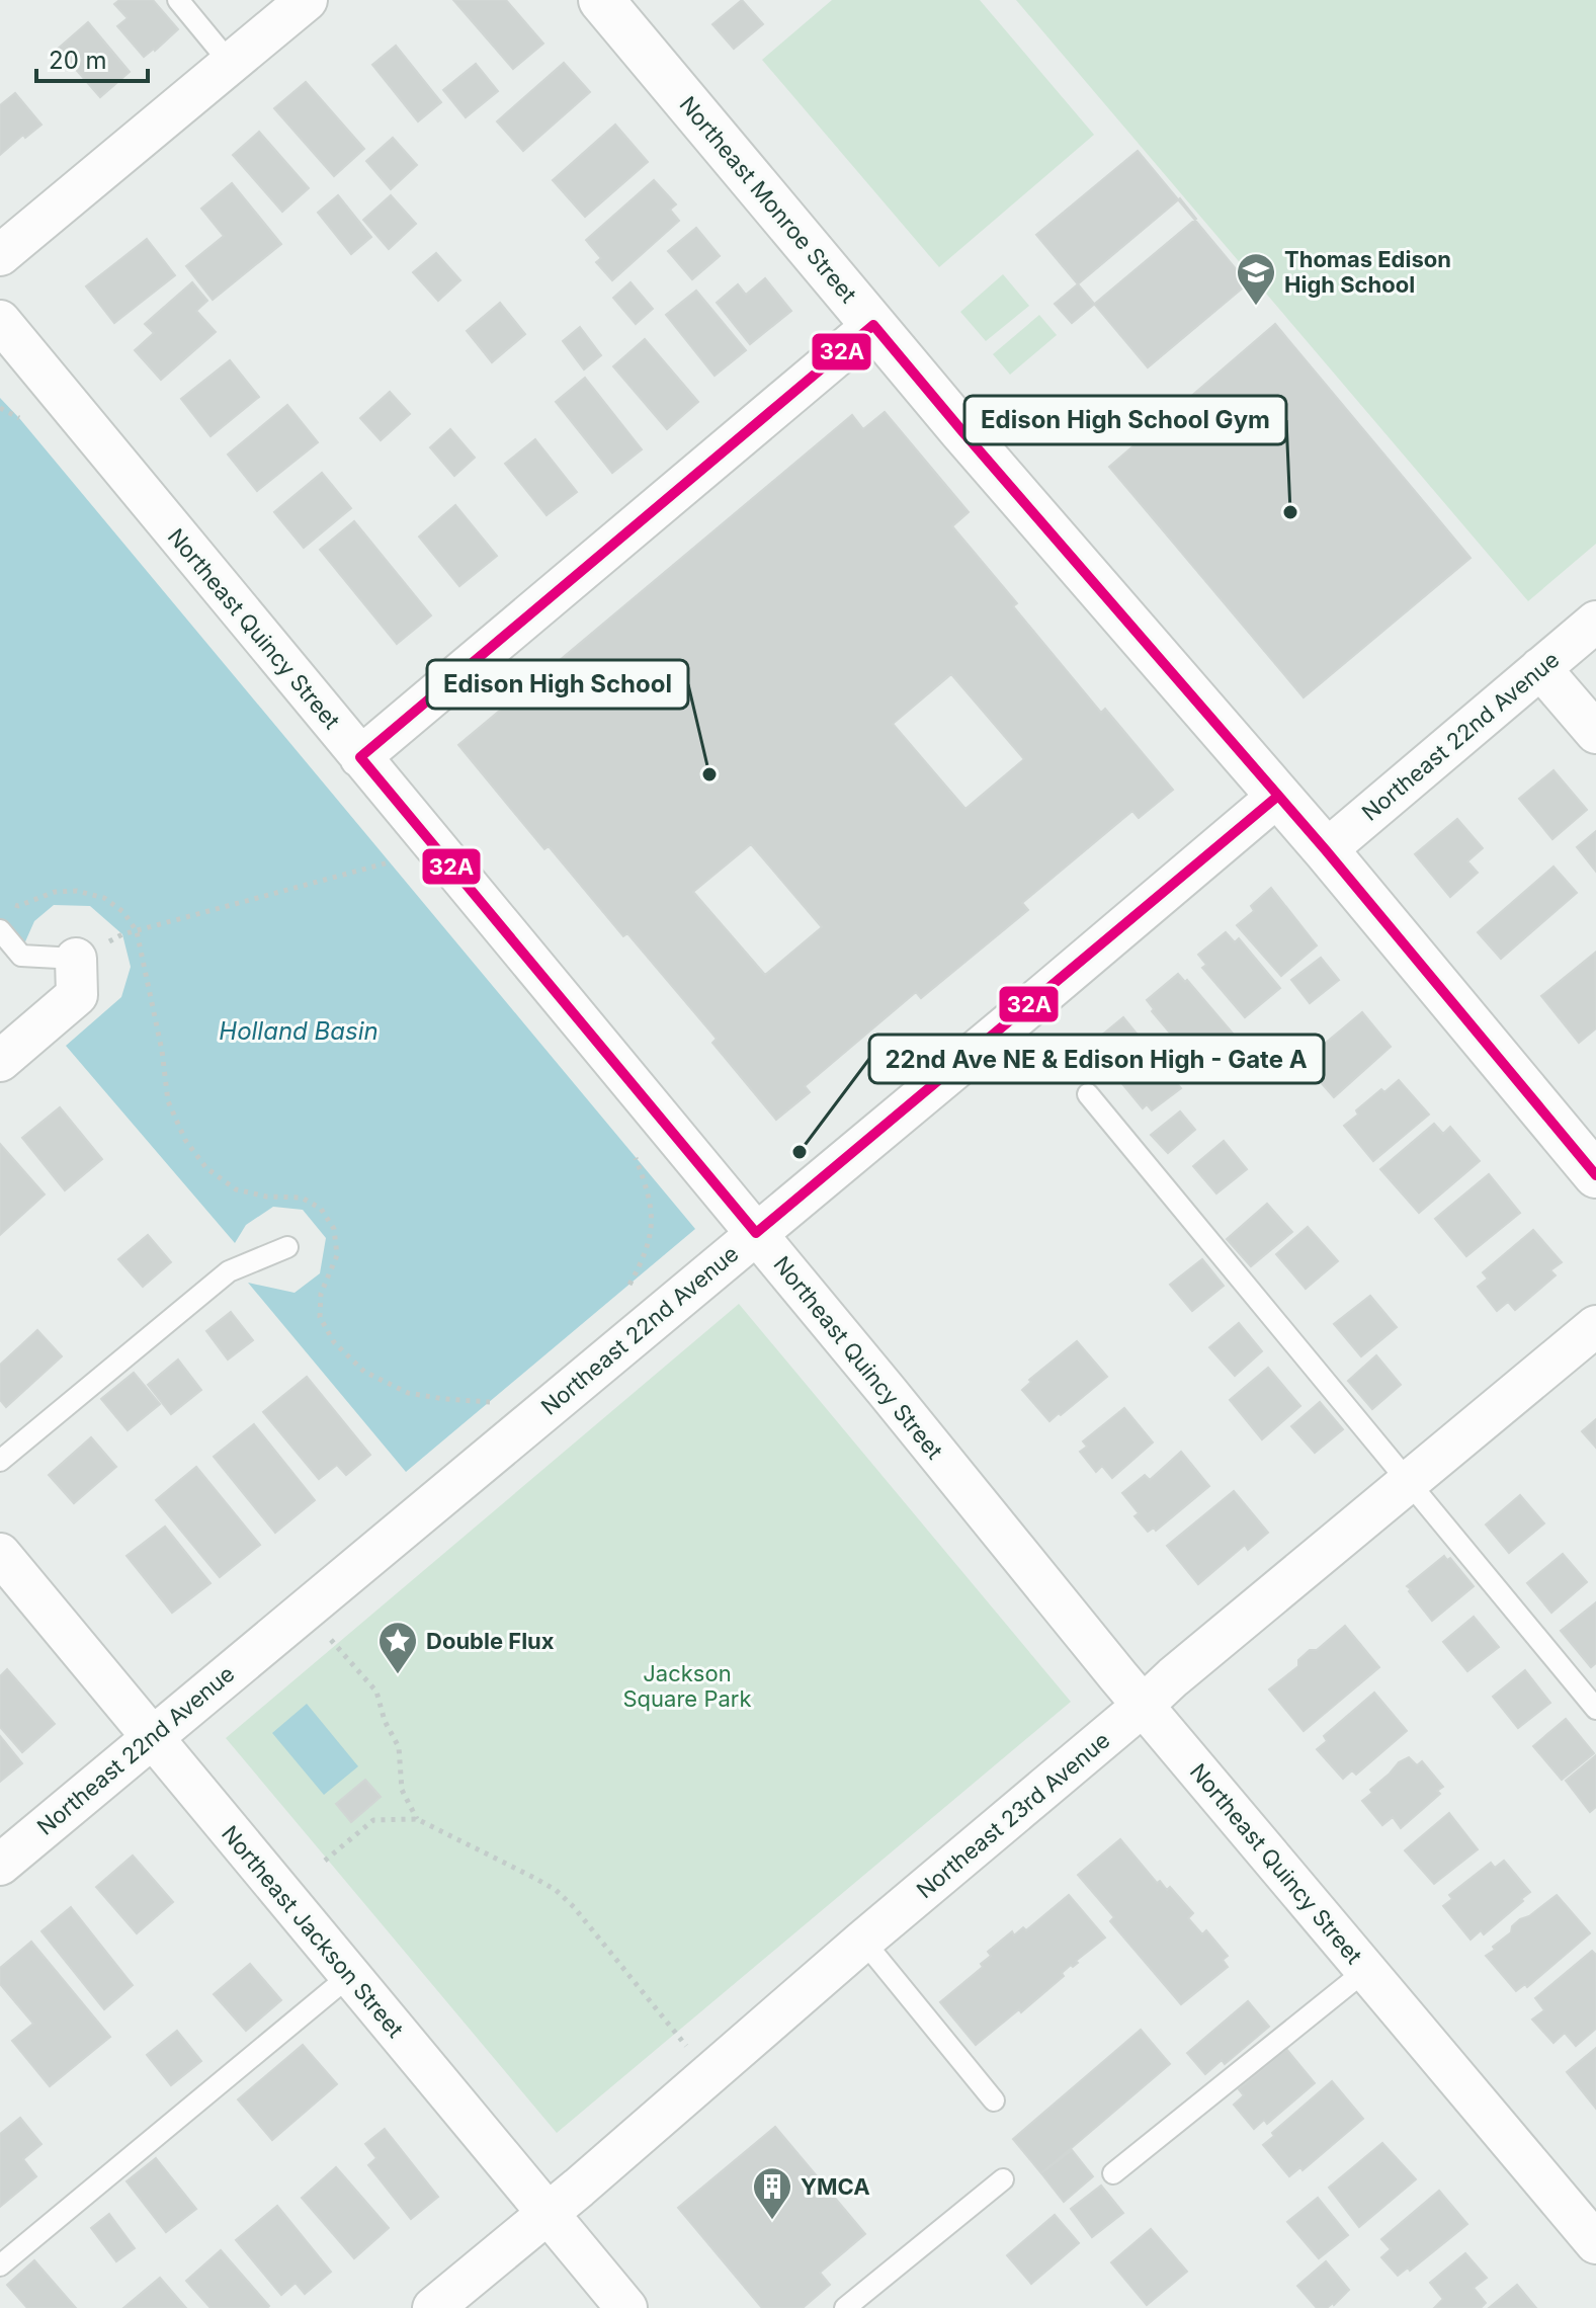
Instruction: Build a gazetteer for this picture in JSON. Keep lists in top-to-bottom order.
{
  "streets": {
    "street": [
      "Northeast Monroe Street",
      "Northeast Quincy Street",
      "Northeast 22nd Avenue",
      "Northeast 23rd Avenue",
      "Northeast Jackson Street"
    ]
  },
  "crossings": [
    ["Northeast Monroe Street", "Northeast 22nd Avenue"],
    ["Northeast Quincy Street", "Northeast 22nd Avenue"],
    ["Northeast Quincy Street", "Northeast 23rd Avenue"],
    ["Northeast 22nd Avenue", "Northeast Jackson Street"],
    ["Northeast 23rd Avenue", "Northeast Jackson Street"]
  ],
  "water": ["Holland Basin"],
  "parks": ["Jackson Square Park"],
  "places": {
    "school or university": ["Thomas Edison High School"],
    "other": ["Edison High School Gym", "Edison High School", "22nd Ave NE & Edison High - Gate A"],
    "place": ["Double Flux"],
    "building": ["YMCA"]
  },
  "lines": ["transit line 32A"],
  "scale_bar": "20 m"
}
